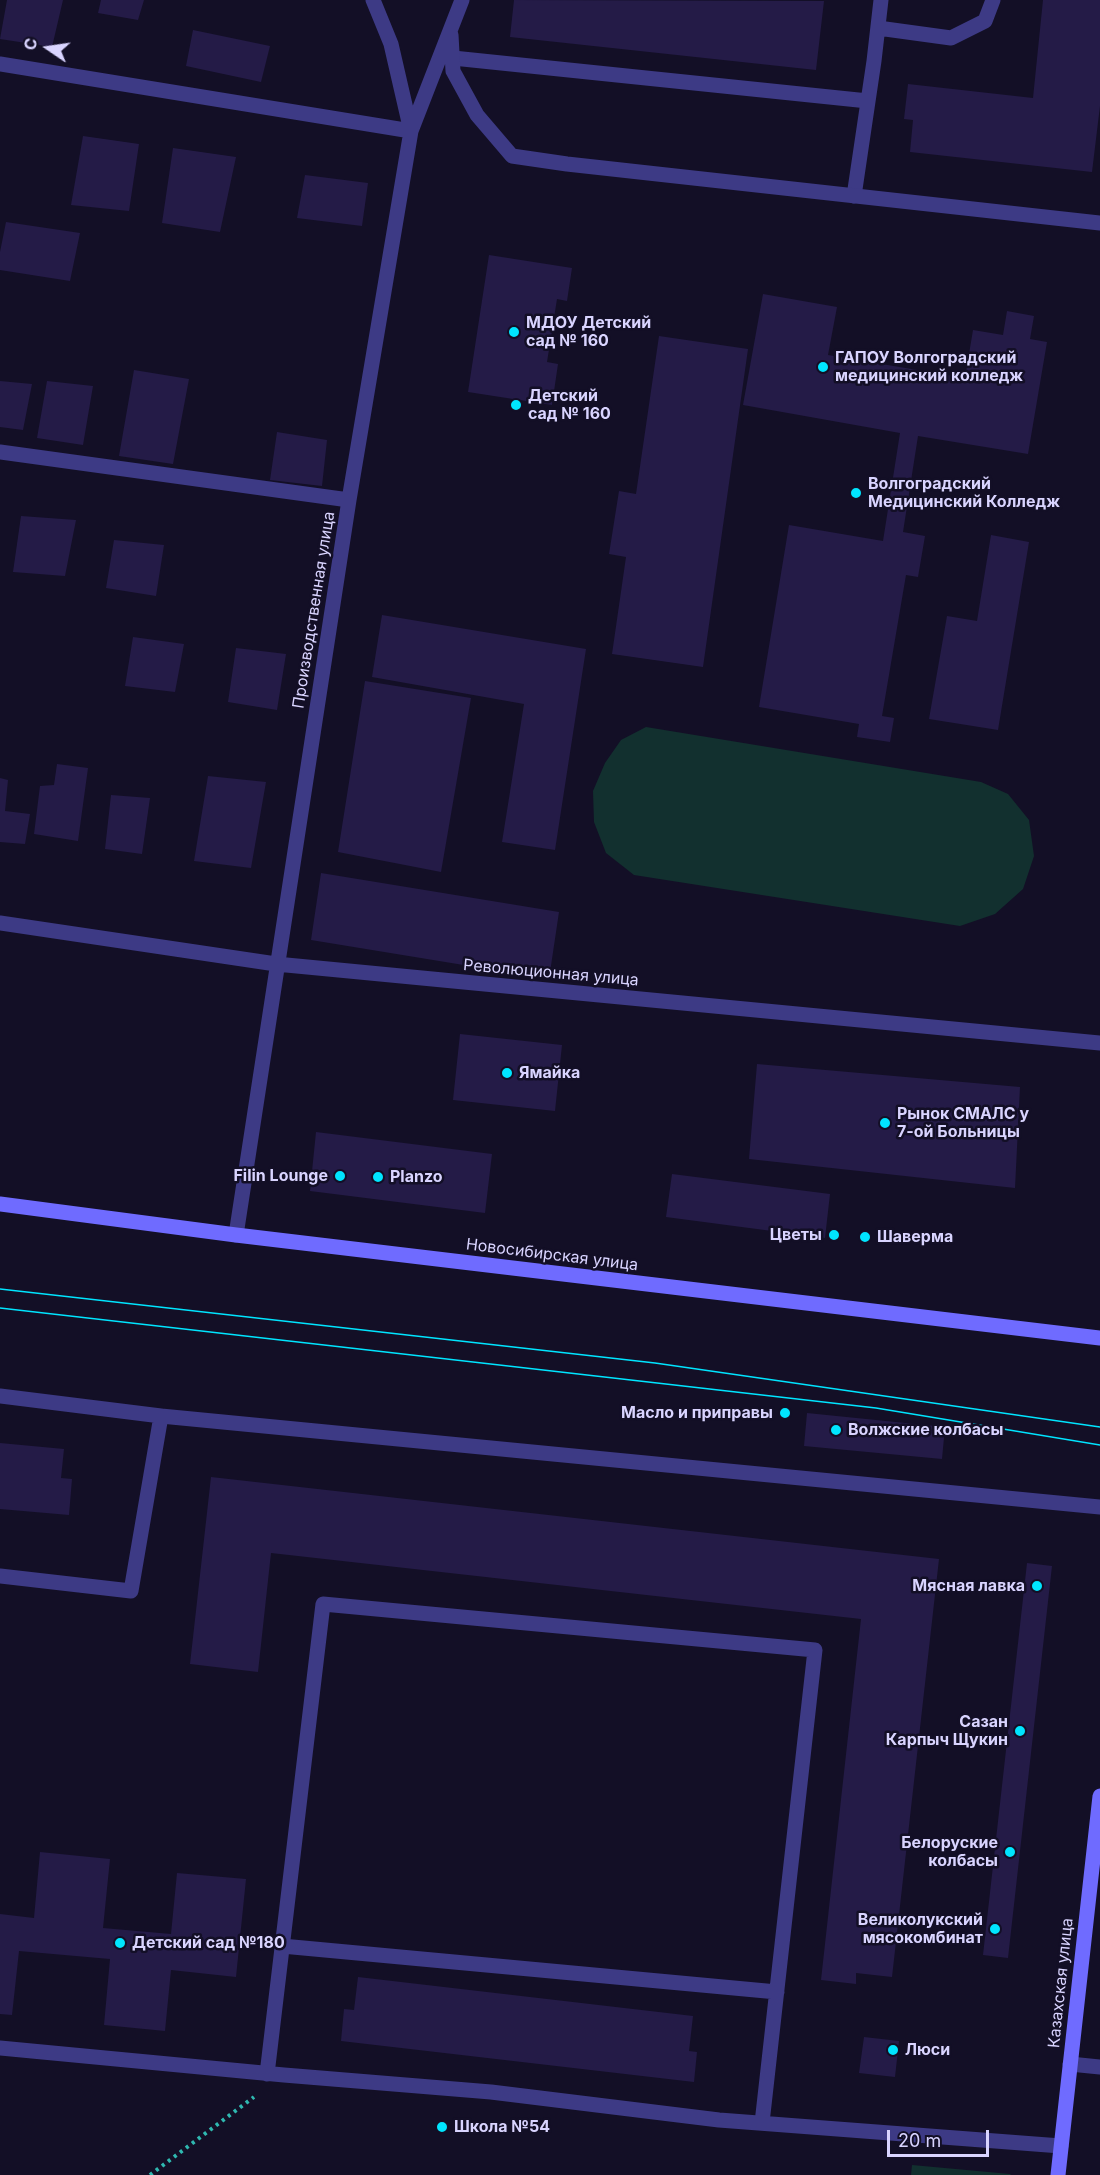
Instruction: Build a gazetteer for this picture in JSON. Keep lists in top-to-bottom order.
{
  "streets": {
    "street": [
      "Производственная улица",
      "Революционная улица",
      "Новосибирская улица",
      "Казахская улица"
    ]
  },
  "crossings": [
    ["Производственная улица", "Революционная улица"],
    ["Производственная улица", "Новосибирская улица"]
  ],
  "places": [
    "МДОУ Детский сад № 160",
    "ГАПОУ Волгоградский медицинский колледж",
    "Детский сад № 160",
    "Волгоградский Медицинский Колледж",
    "Ямайка",
    "Рынок СМАЛС у 7-ой Больницы",
    "Filin Lounge",
    "Planzo",
    "Цветы",
    "Шаверма",
    "Масло и приправы",
    "Волжские колбасы",
    "Мясная лавка",
    "Сазан Карпыч Щукин",
    "Белоруские колбасы",
    "Великолукский мясокомбинат",
    "Детский сад №180",
    "Люси",
    "Школа №54"
  ],
  "scale_bar": "20 m",
  "north": "left"
}
